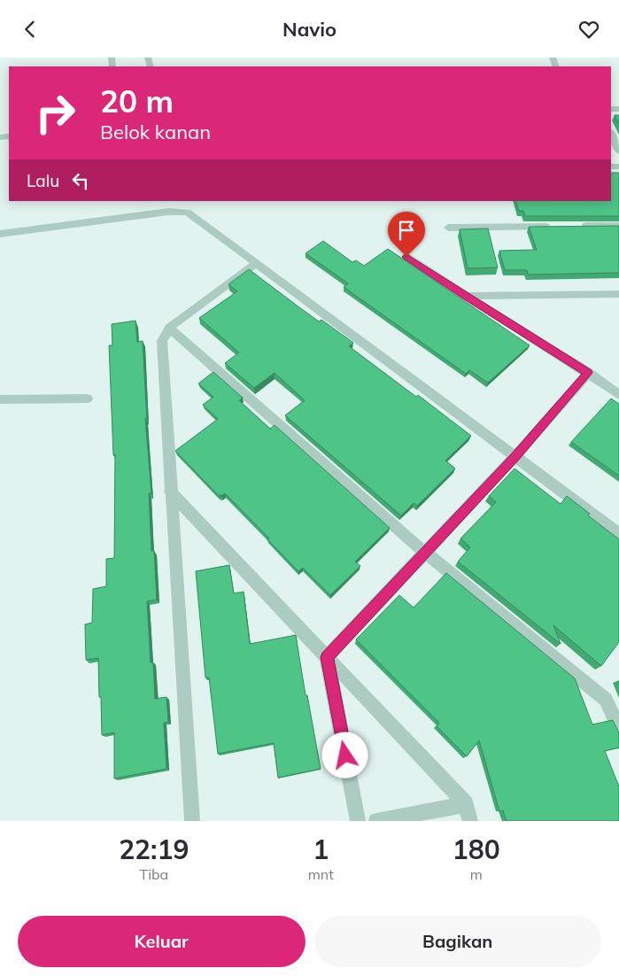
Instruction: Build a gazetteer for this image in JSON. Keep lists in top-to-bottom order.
{
  "page": {
    "header": "Navio",
    "turn": ["20 m", "Belok kanan"],
    "then": "Lalu",
    "eta": [
      "22:19",
      "Tiba",
      "1",
      "mnt",
      "180",
      "m"
    ],
    "buttons": ["Keluar", "Bagikan"]
  }
}
